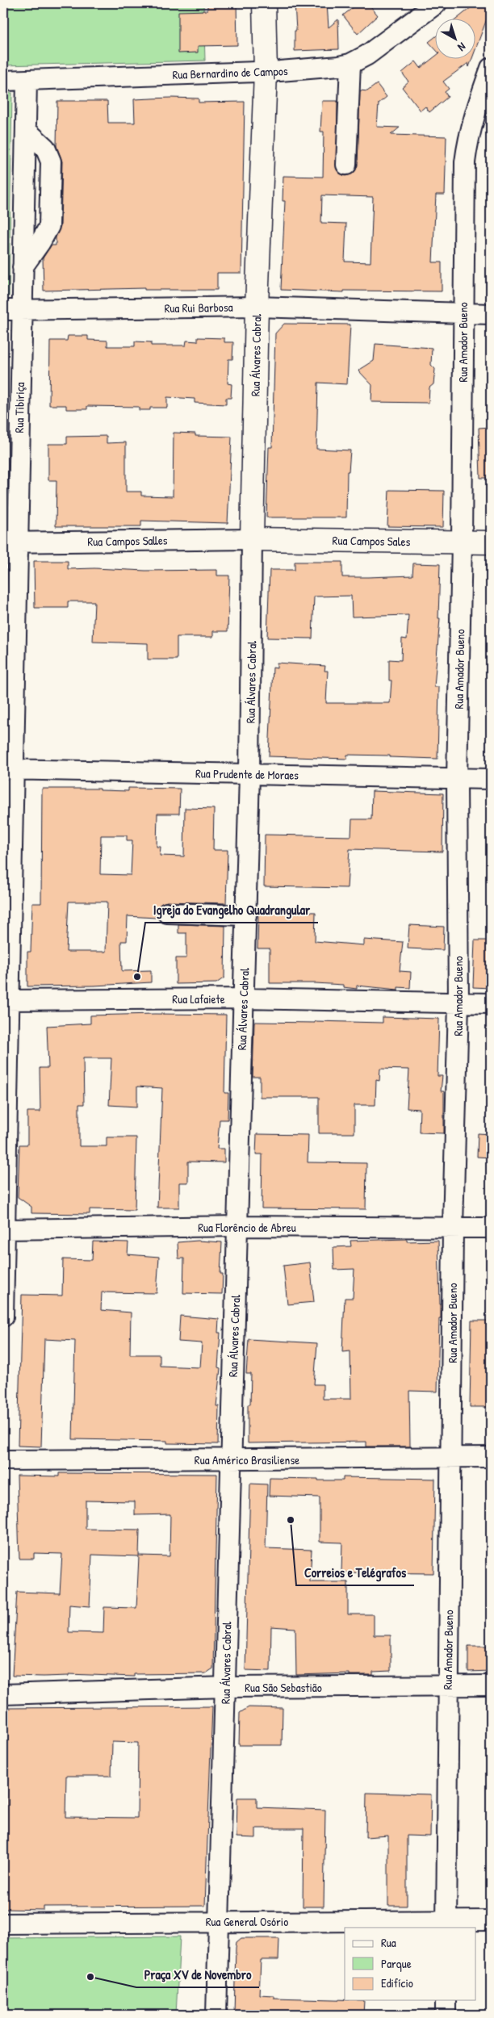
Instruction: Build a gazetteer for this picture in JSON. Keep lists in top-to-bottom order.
{
  "streets": {
    "main road": ["Rua Álvares Cabral", "Rua Campos Sales"],
    "street": [
      "Rua Bernardino de Campos",
      "Rua Rui Barbosa",
      "Rua Amador Bueno",
      "Rua Tibiriça",
      "Rua Campos Salles",
      "Rua Prudente de Moraes",
      "Rua Lafaiete",
      "Rua Florêncio de Abreu",
      "Rua Américo Brasiliense",
      "Rua São Sebastião",
      "Rua General Osório"
    ]
  },
  "crossings": [
    ["Rua Bernardino de Campos", "Rua Álvares Cabral"],
    ["Rua Bernardino de Campos", "Rua Tibiriça"],
    ["Rua Rui Barbosa", "Rua Amador Bueno"],
    ["Rua Rui Barbosa", "Rua Álvares Cabral"],
    ["Rua Rui Barbosa", "Rua Tibiriça"],
    ["Rua Amador Bueno", "Rua Campos Sales"],
    ["Rua Amador Bueno", "Rua Prudente de Moraes"],
    ["Rua Amador Bueno", "Rua Lafaiete"],
    ["Rua Amador Bueno", "Rua Florêncio de Abreu"],
    ["Rua Amador Bueno", "Rua Américo Brasiliense"],
    ["Rua Amador Bueno", "Rua São Sebastião"],
    ["Rua Amador Bueno", "Rua General Osório"],
    ["Rua Álvares Cabral", "Rua Campos Salles"],
    ["Rua Álvares Cabral", "Rua Campos Sales"],
    ["Rua Álvares Cabral", "Rua Prudente de Moraes"],
    ["Rua Álvares Cabral", "Rua Lafaiete"],
    ["Rua Álvares Cabral", "Rua Florêncio de Abreu"],
    ["Rua Álvares Cabral", "Rua Américo Brasiliense"],
    ["Rua Álvares Cabral", "Rua São Sebastião"],
    ["Rua Álvares Cabral", "Rua General Osório"],
    ["Rua Tibiriça", "Rua Campos Salles"],
    ["Rua Tibiriça", "Rua Prudente de Moraes"],
    ["Rua Tibiriça", "Rua Lafaiete"],
    ["Rua Tibiriça", "Rua Florêncio de Abreu"],
    ["Rua Campos Salles", "Rua Campos Sales"]
  ],
  "places": ["Igreja do Evangelho Quadrangular", "Correios e Telégrafos", "Praça XV de Novembro"],
  "legend": ["Rua", "Parque", "Edifício"],
  "north": "bottom right"
}
